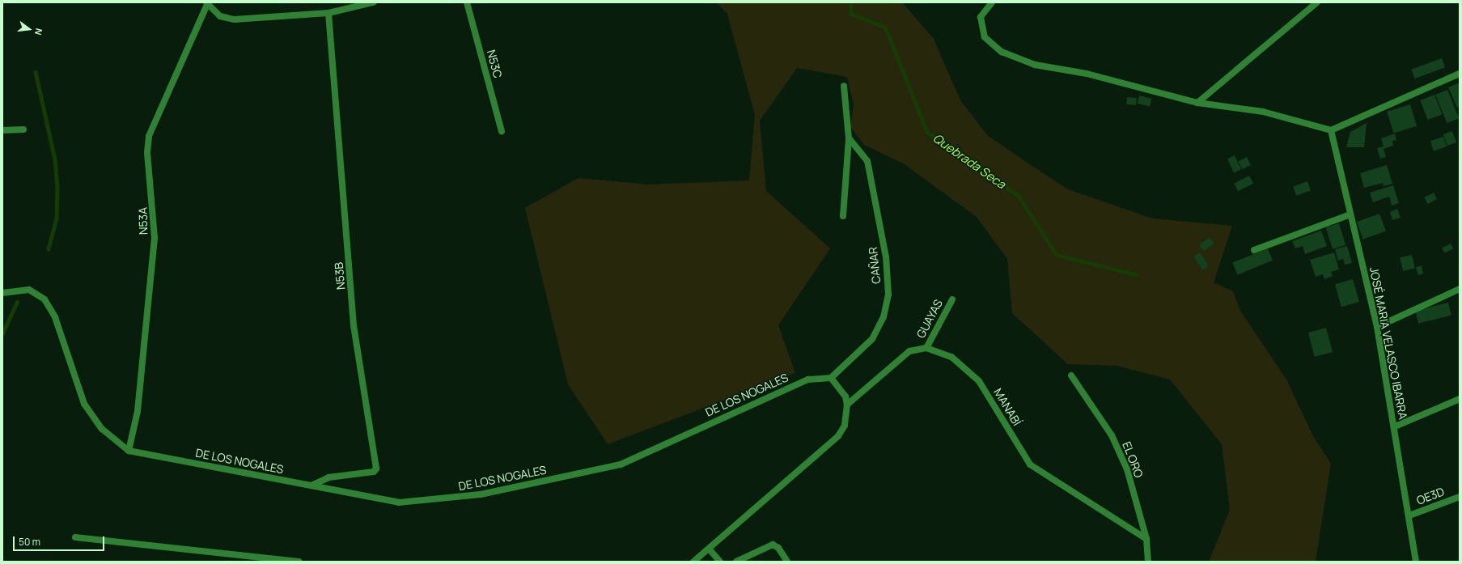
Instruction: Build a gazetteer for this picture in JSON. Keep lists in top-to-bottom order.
{
  "streets": {
    "street": [
      "N53C",
      "N53A",
      "CAÑAR",
      "N53B",
      "GUAYAS",
      "JOSÉ MARIA VELASCO IBARRA",
      "DE LOS NOGALES",
      "MANABÍ",
      "EL ORO",
      "OE3D"
    ]
  },
  "crossings": [
    ["N53A", "DE LOS NOGALES"],
    ["CAÑAR", "DE LOS NOGALES"],
    ["N53B", "DE LOS NOGALES"],
    ["GUAYAS", "MANABÍ"],
    ["JOSÉ MARIA VELASCO IBARRA", "OE3D"],
    ["MANABÍ", "EL ORO"]
  ],
  "water": ["Quebrada Seca"],
  "scale_bar": "50 m",
  "north": "right"
}
